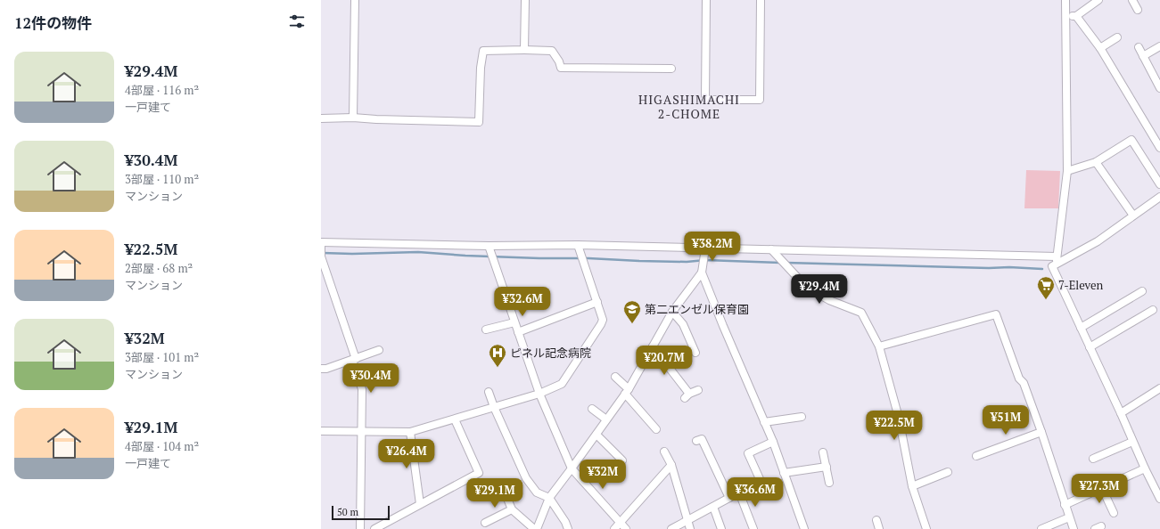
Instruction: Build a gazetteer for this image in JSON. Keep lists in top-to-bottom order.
{
  "districts": ["HIGASHIMACHI 2-CHOME"],
  "places": {
    "supermarket": ["7-Eleven"],
    "school or university": ["第二エンゼル保育園"],
    "hospital": ["ピネル記念病院"]
  },
  "scale_bar": "50 m",
  "page": {
    "heading": "12件の物件",
    "list": [
      {
        "name": "¥29.4M",
        "note": "4部屋 · 116 m² · 一戸建て"
      },
      {
        "name": "¥30.4M",
        "note": "3部屋 · 110 m² · マンション"
      },
      {
        "name": "¥22.5M",
        "note": "2部屋 · 68 m² · マンション"
      },
      {
        "name": "¥32M",
        "note": "3部屋 · 101 m² · マンション"
      },
      {
        "name": "¥29.1M",
        "note": "4部屋 · 104 m² · 一戸建て"
      }
    ],
    "price": [
      "¥38.2M",
      "¥29.4M",
      "¥32.6M",
      "¥20.7M",
      "¥30.4M",
      "¥51M",
      "¥22.5M",
      "¥26.4M",
      "¥32M",
      "¥27.3M",
      "¥36.6M",
      "¥29.1M"
    ],
    "scale": "50 m"
  }
}
